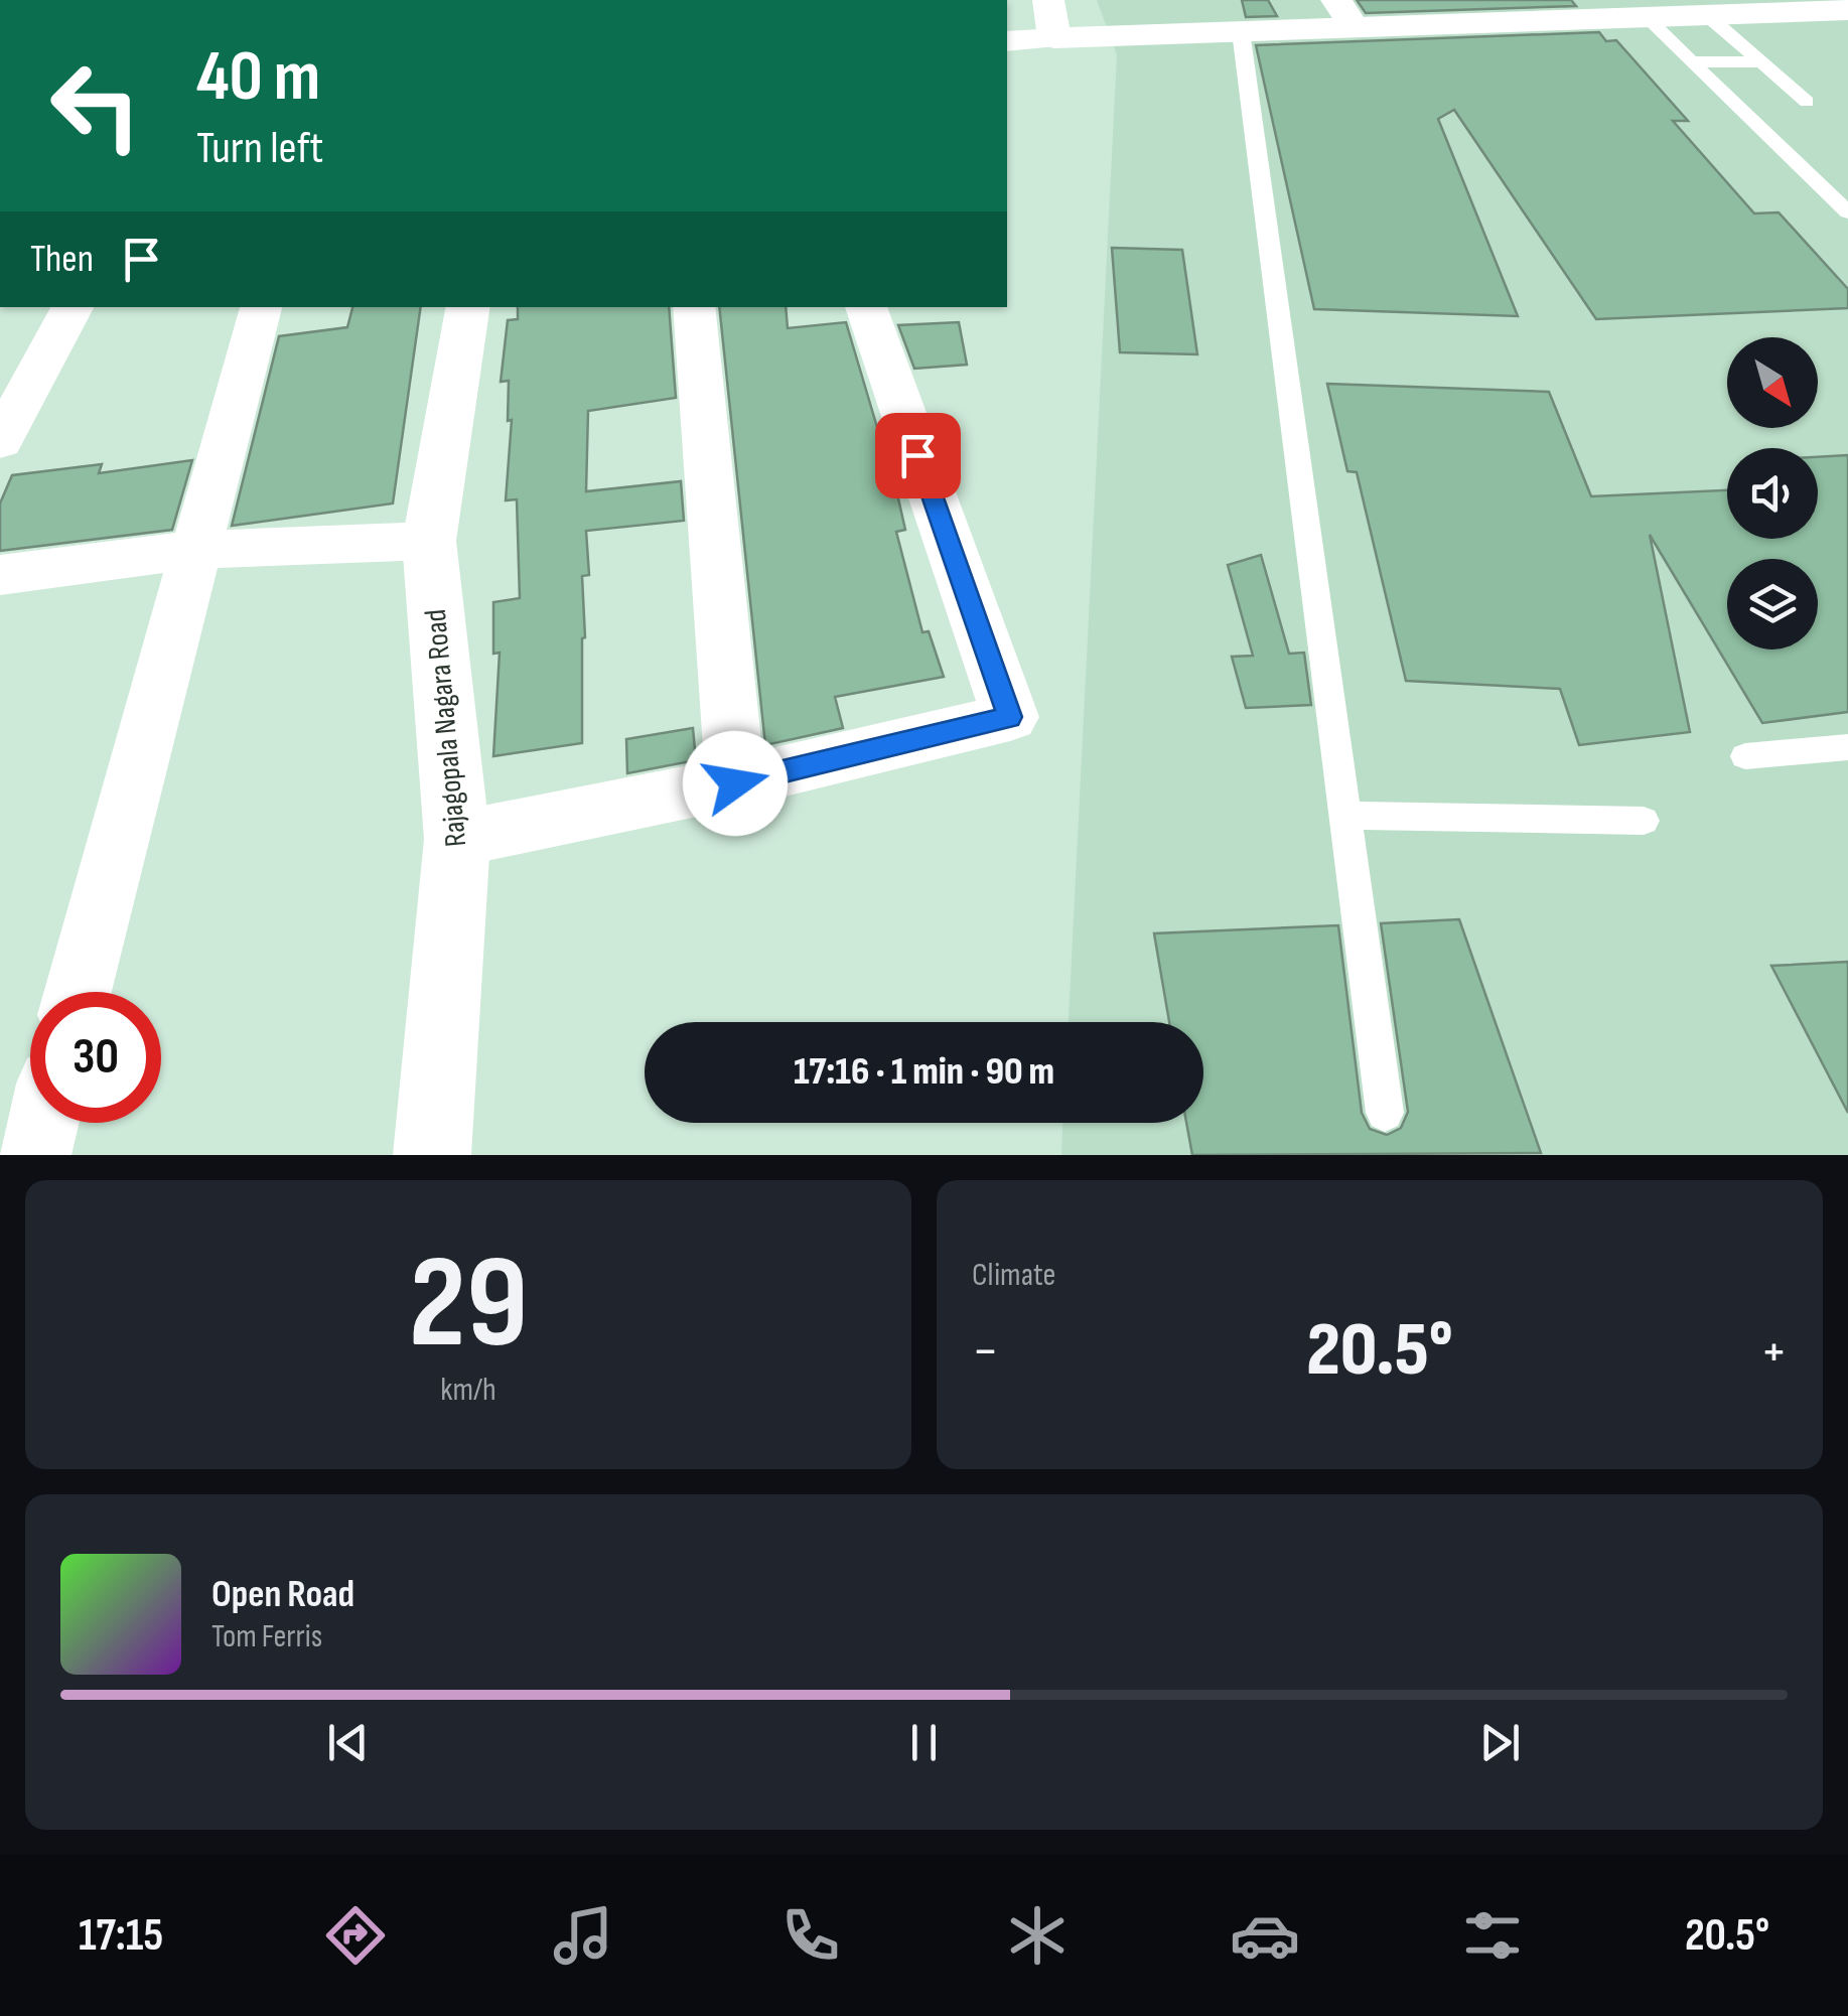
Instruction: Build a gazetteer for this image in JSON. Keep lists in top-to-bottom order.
{
  "streets": {
    "main road": ["Rajagopala Nagara Road"]
  },
  "north": "bottom right",
  "page": {
    "turn": ["40 m", "Turn left"],
    "then": "Then",
    "limit": "30",
    "trip": "17:16 · 1 min · 90 m",
    "tile": [
      ["29", "km/h"],
      "Climate"
    ],
    "heat": ["−", "20.5°", "+"],
    "song": ["Open Road", "Tom Ferris"],
    "tabs": ["17:15", "20.5°"]
  }
}
